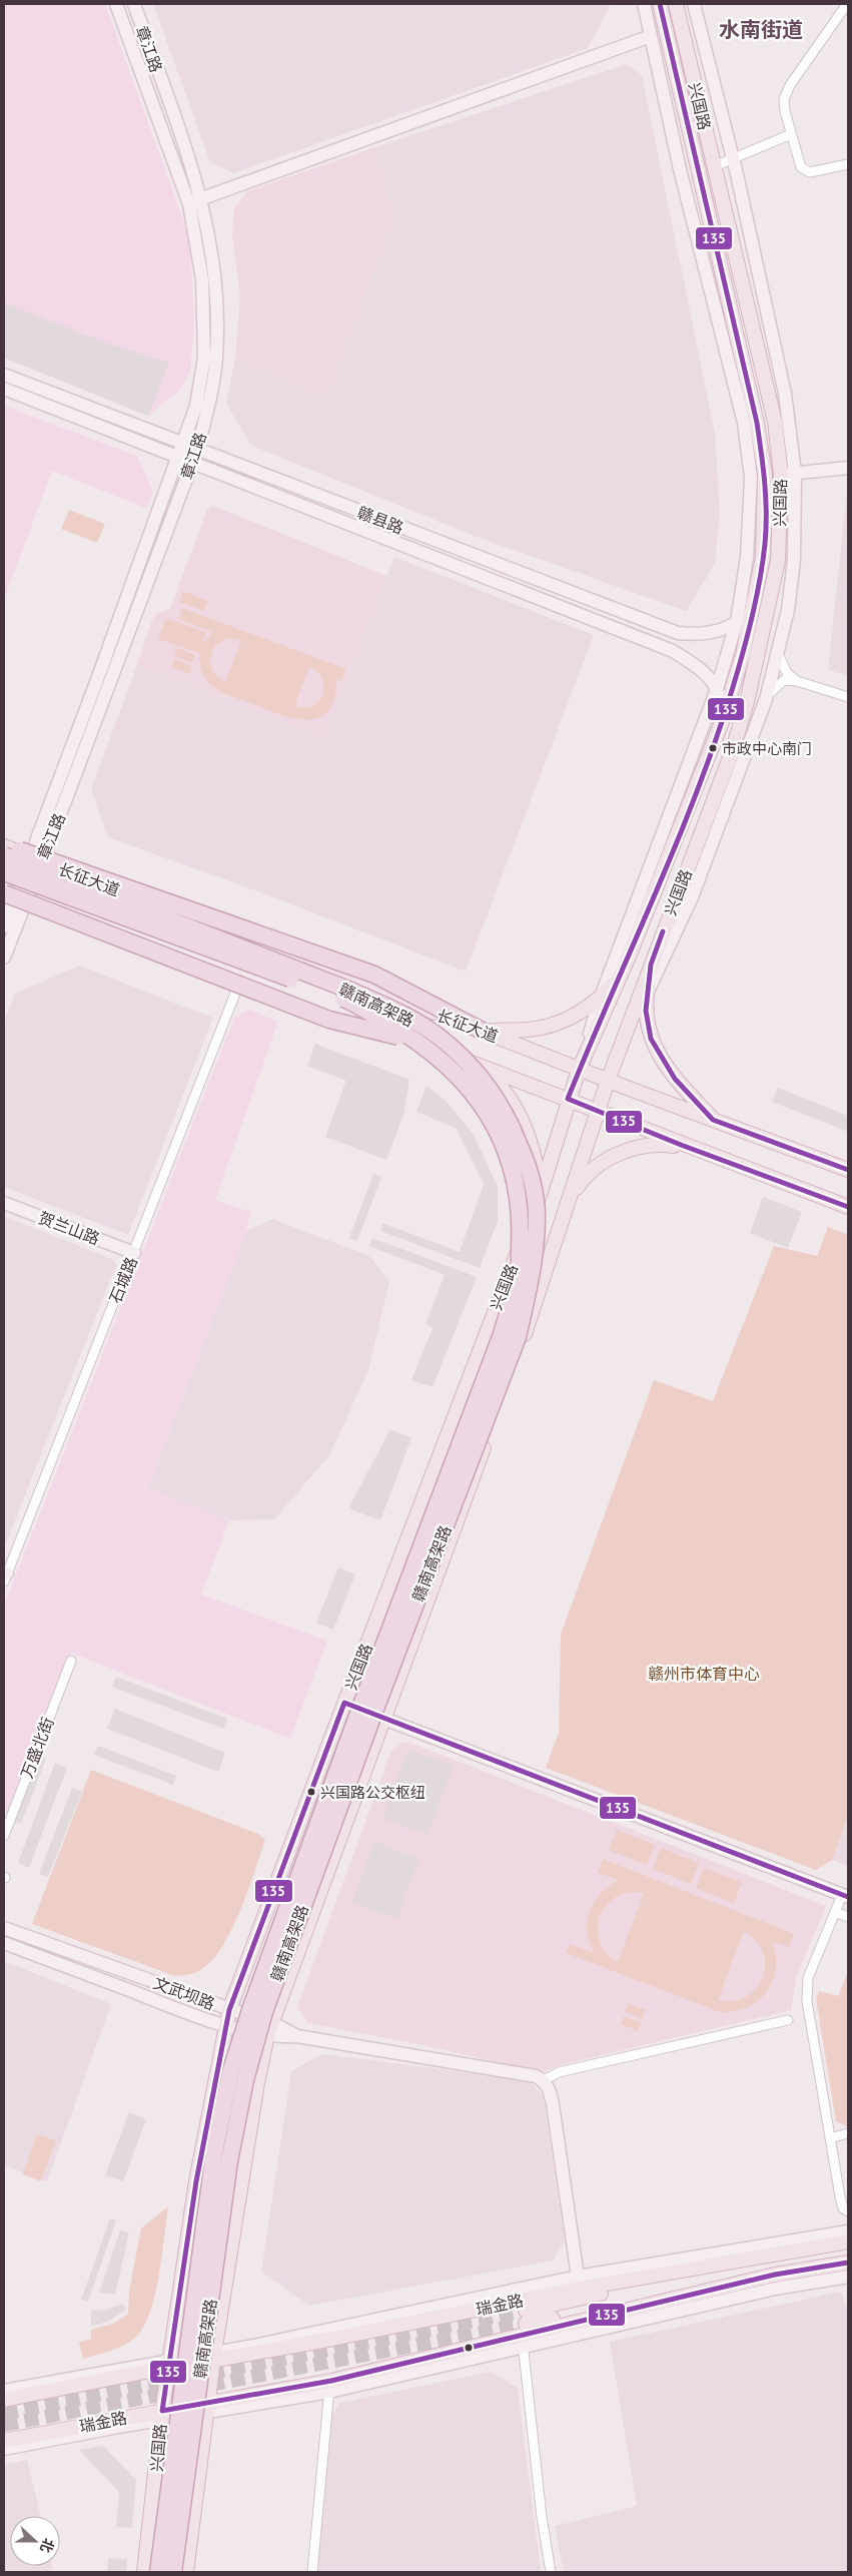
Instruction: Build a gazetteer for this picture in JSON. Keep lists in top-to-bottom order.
{
  "streets": {
    "highway": ["赣南高架路"],
    "main road": ["兴国路", "长征大道", "瑞金路"],
    "street": [
      "章江路",
      "赣县路",
      "贺兰山路",
      "石城路",
      "万盛北街",
      "文武坝路"
    ]
  },
  "crossings": [
    ["章江路", "赣县路"],
    ["章江路", "长征大道"],
    ["兴国路", "赣县路"],
    ["兴国路", "长征大道"],
    ["兴国路", "文武坝路"],
    ["兴国路", "瑞金路"],
    ["长征大道", "石城路"],
    ["贺兰山路", "石城路"]
  ],
  "districts": ["水南街道"],
  "parks": ["赣州市体育中心"],
  "places": ["市政中心南门", "兴国路公交枢纽"],
  "lines": ["transit line 135"],
  "north": "right"
}
